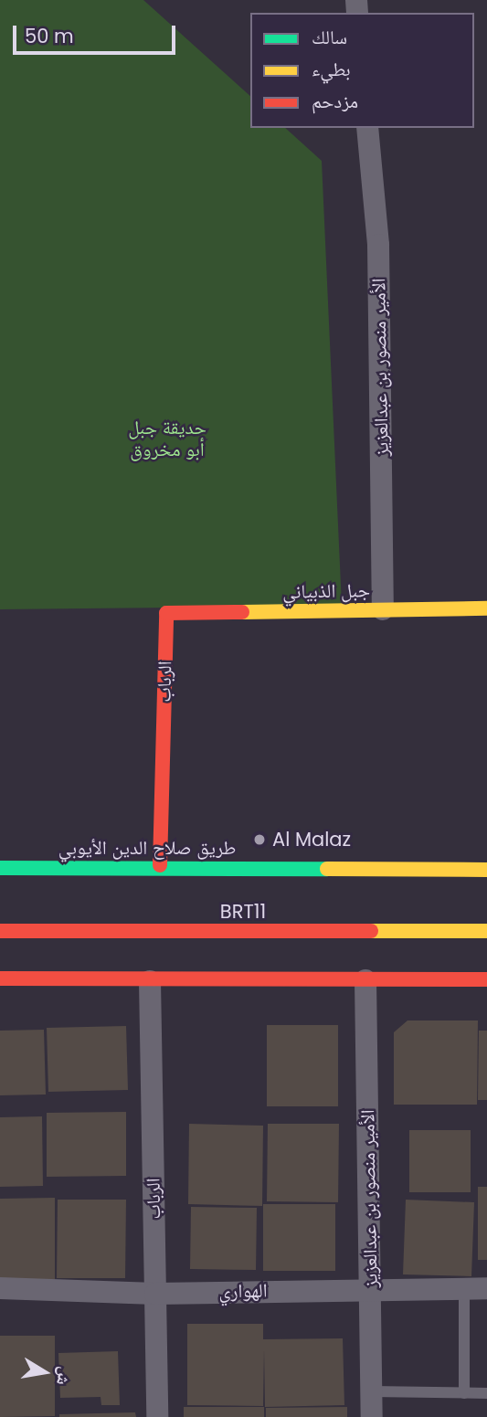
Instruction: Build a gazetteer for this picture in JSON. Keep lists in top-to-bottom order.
{
  "streets": {
    "main road": [
      "جبل الذبياني",
      "الرباب",
      "طريق صلاح الدين الأيوبي",
      "BRT11"
    ],
    "street": ["الأمير منصور بن عبدالعزيز", "الهواري"]
  },
  "crossings": [
    ["الأمير منصور بن عبدالعزيز", "جبل الذبياني"],
    ["الأمير منصور بن عبدالعزيز", "الهواري"],
    ["جبل الذبياني", "الرباب"],
    ["الرباب", "طريق صلاح الدين الأيوبي"],
    ["الرباب", "الهواري"]
  ],
  "parks": ["حديقة جبل أبو مخروق"],
  "places": ["Al Malaz"],
  "legend": ["سالك", "بطيء", "مزدحم"],
  "scale_bar": "50 m",
  "north": "right"
}
